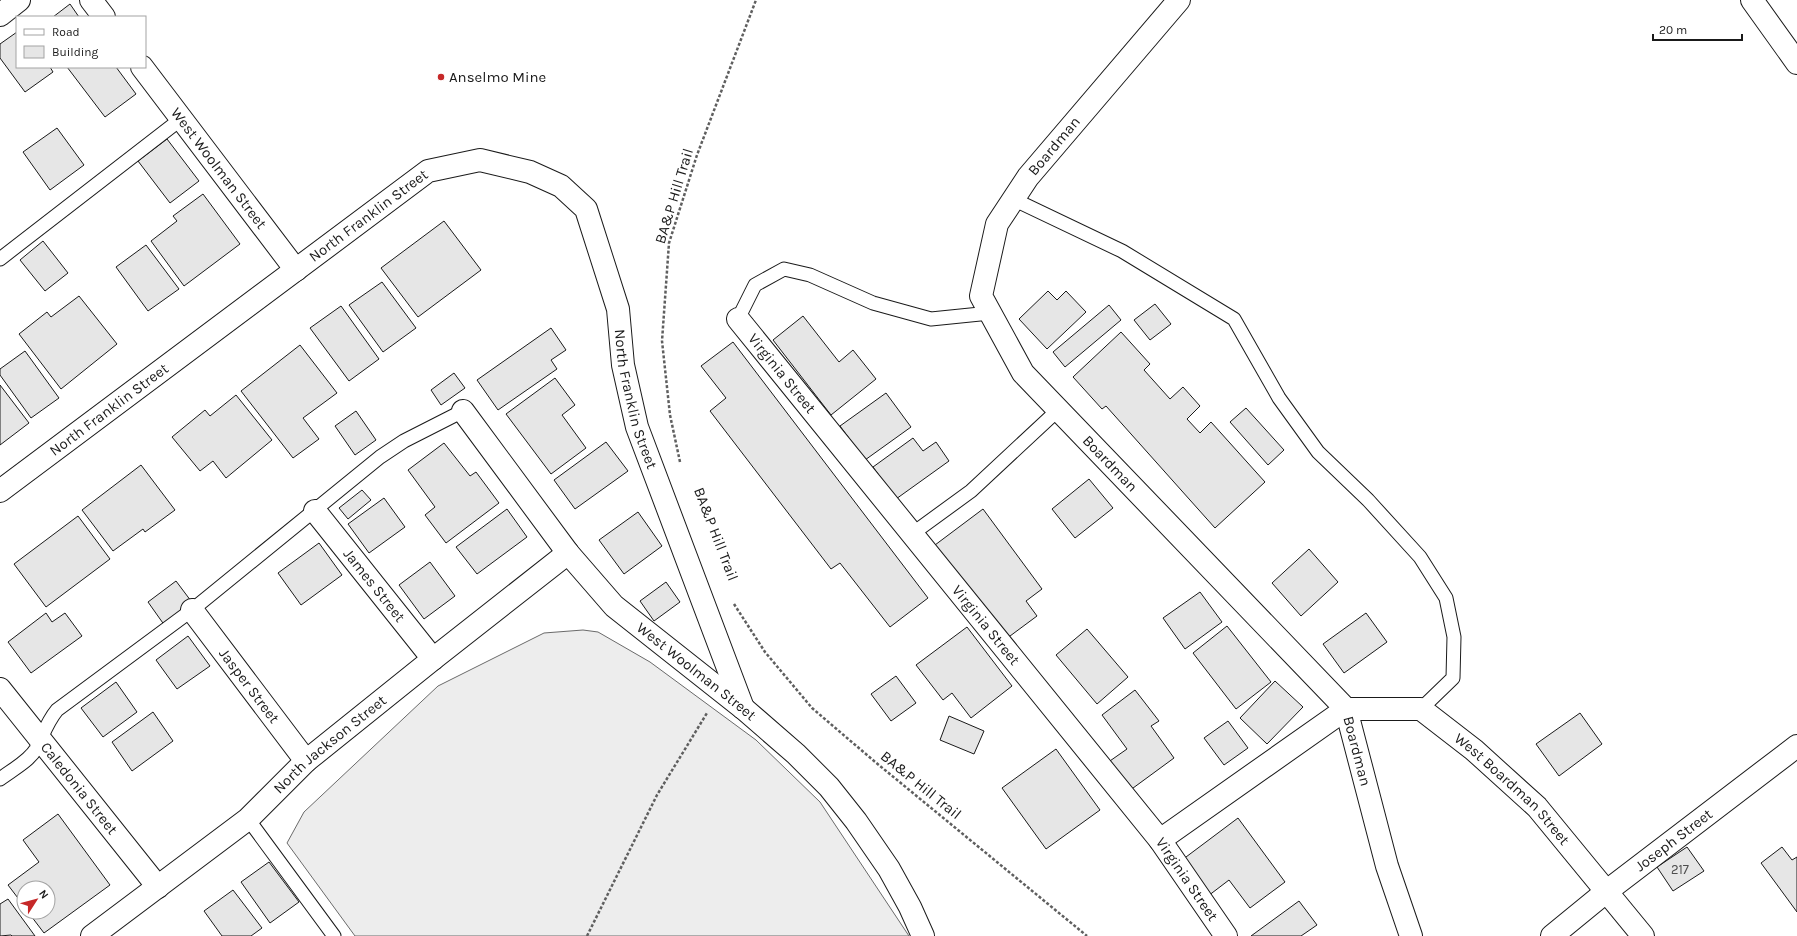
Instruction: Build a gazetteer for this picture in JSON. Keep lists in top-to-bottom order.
{
  "streets": {
    "street": [
      "Boardman",
      "West Woolman Street",
      "North Franklin Street",
      "Virginia Street",
      "James Street",
      "Jasper Street",
      "North Jackson Street",
      "Caledonia Street",
      "West Boardman Street",
      "Joseph Street"
    ],
    "path": ["BA&P Hill Trail"]
  },
  "crossings": [
    ["West Woolman Street", "North Franklin Street"],
    ["West Woolman Street", "North Jackson Street"],
    ["James Street", "North Jackson Street"],
    ["Jasper Street", "North Jackson Street"],
    ["North Jackson Street", "Caledonia Street"],
    ["West Boardman Street", "Joseph Street"]
  ],
  "places": ["Anselmo Mine"],
  "house_numbers": ["217"],
  "legend": ["Road", "Building"],
  "scale_bar": "20 m",
  "north": "top right"
}
